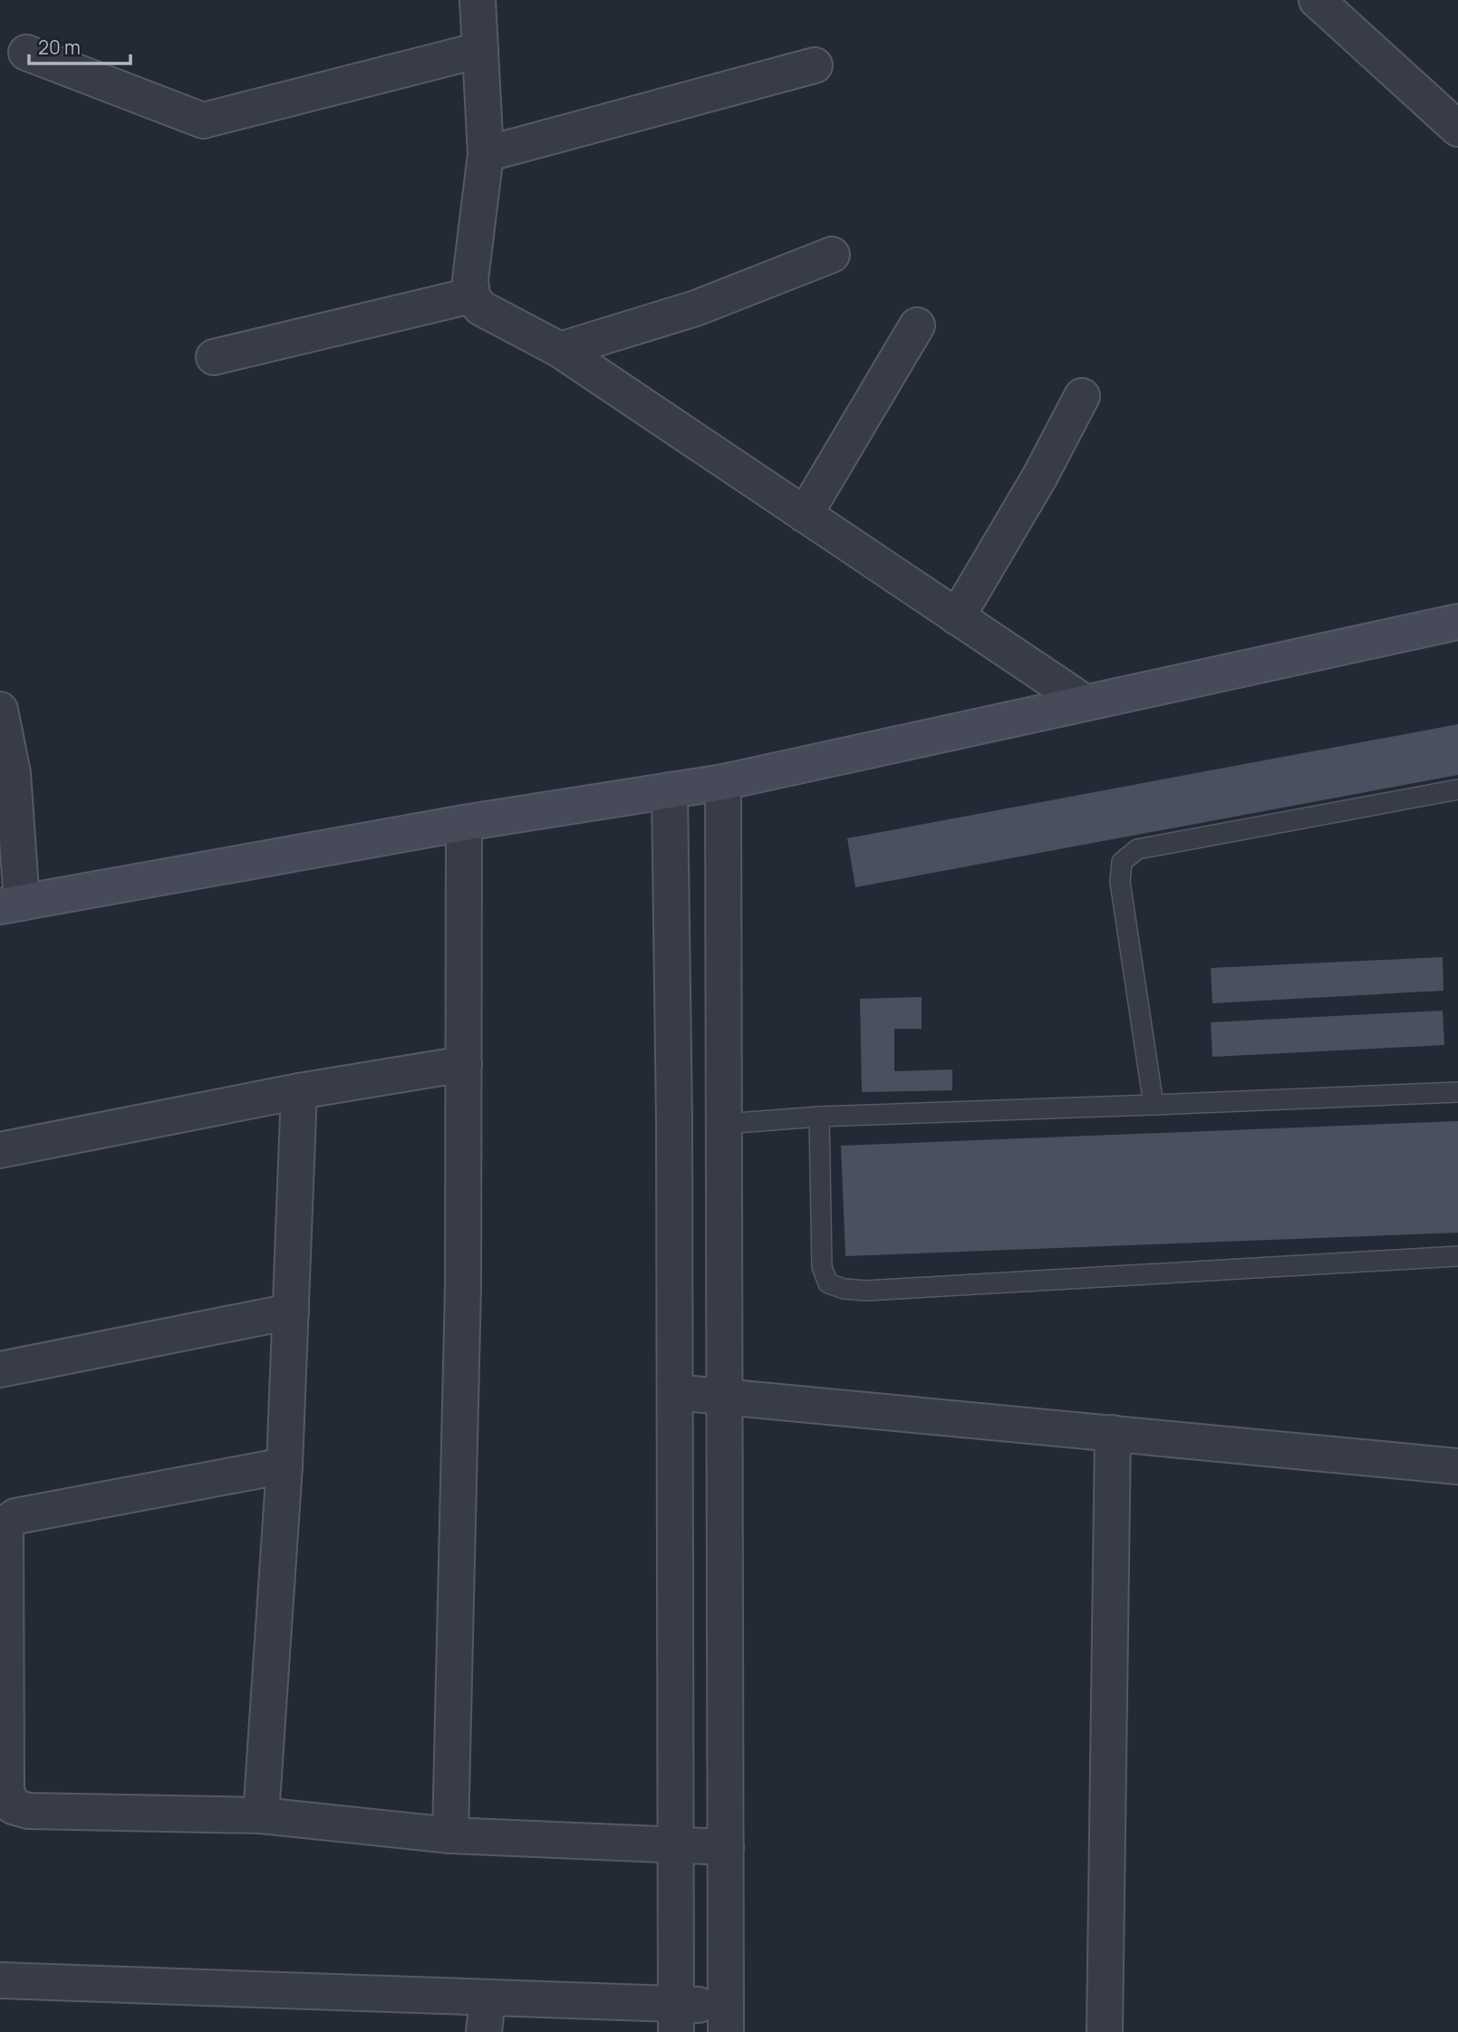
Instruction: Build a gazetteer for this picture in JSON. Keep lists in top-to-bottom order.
{
  "scale_bar": "20 m"
}
